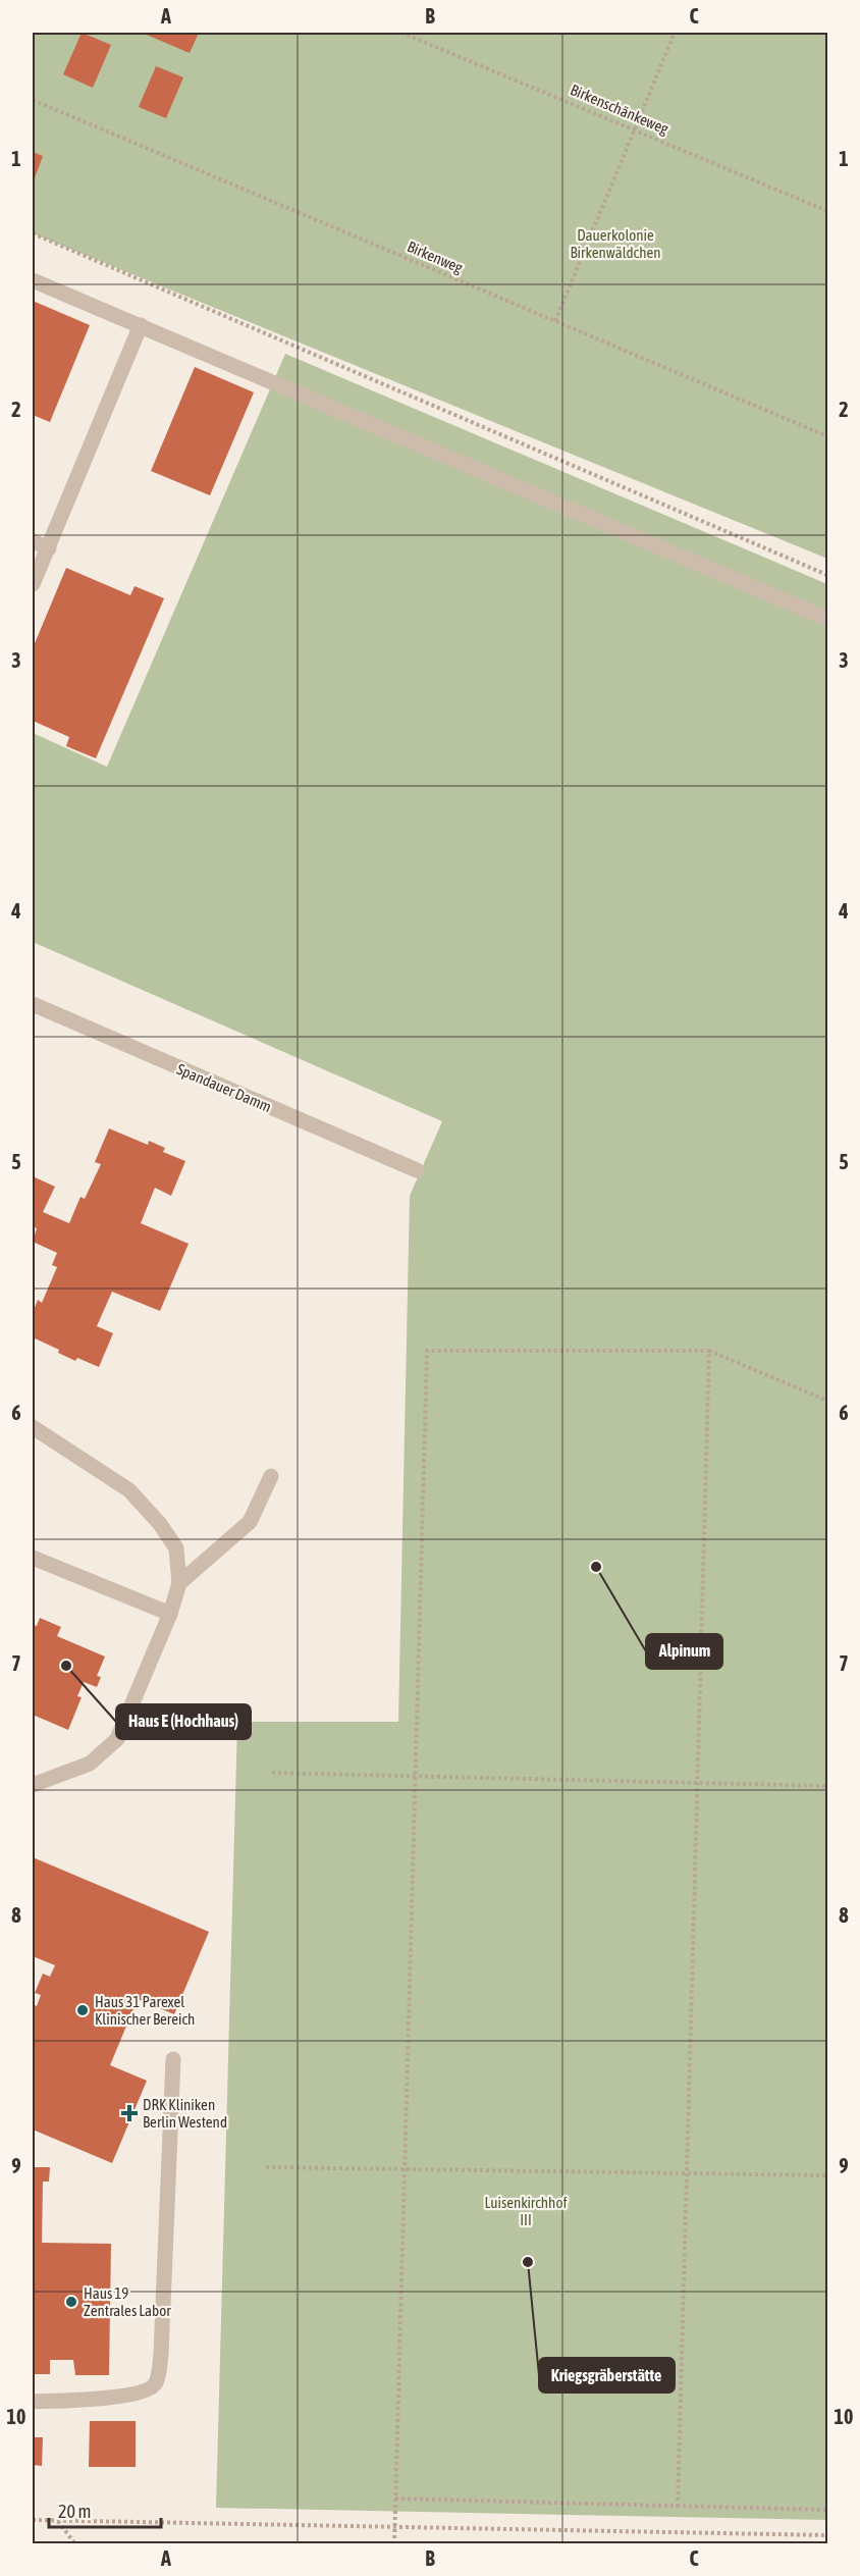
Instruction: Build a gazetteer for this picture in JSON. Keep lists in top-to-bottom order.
{
  "streets": {
    "street": ["Spandauer Damm"],
    "path": ["Birkenschänkeweg", "Birkenweg"]
  },
  "parks": ["Dauerkolonie Birkenwäldchen", "Luisenkirchhof III"],
  "places": {
    "other": [
      "Alpinum",
      "Haus E (Hochhaus)",
      "Haus 31 Parexel Klinischer Bereich",
      "Kriegsgräberstätte",
      "Haus 19 Zentrales Labor"
    ],
    "health": ["DRK Kliniken Berlin Westend"]
  },
  "scale_bar": "20 m",
  "grid": {
    "columns": ["A", "B", "C"],
    "rows": [
      "1",
      "2",
      "3",
      "4",
      "5",
      "6",
      "7",
      "8",
      "9",
      "10"
    ]
  }
}
